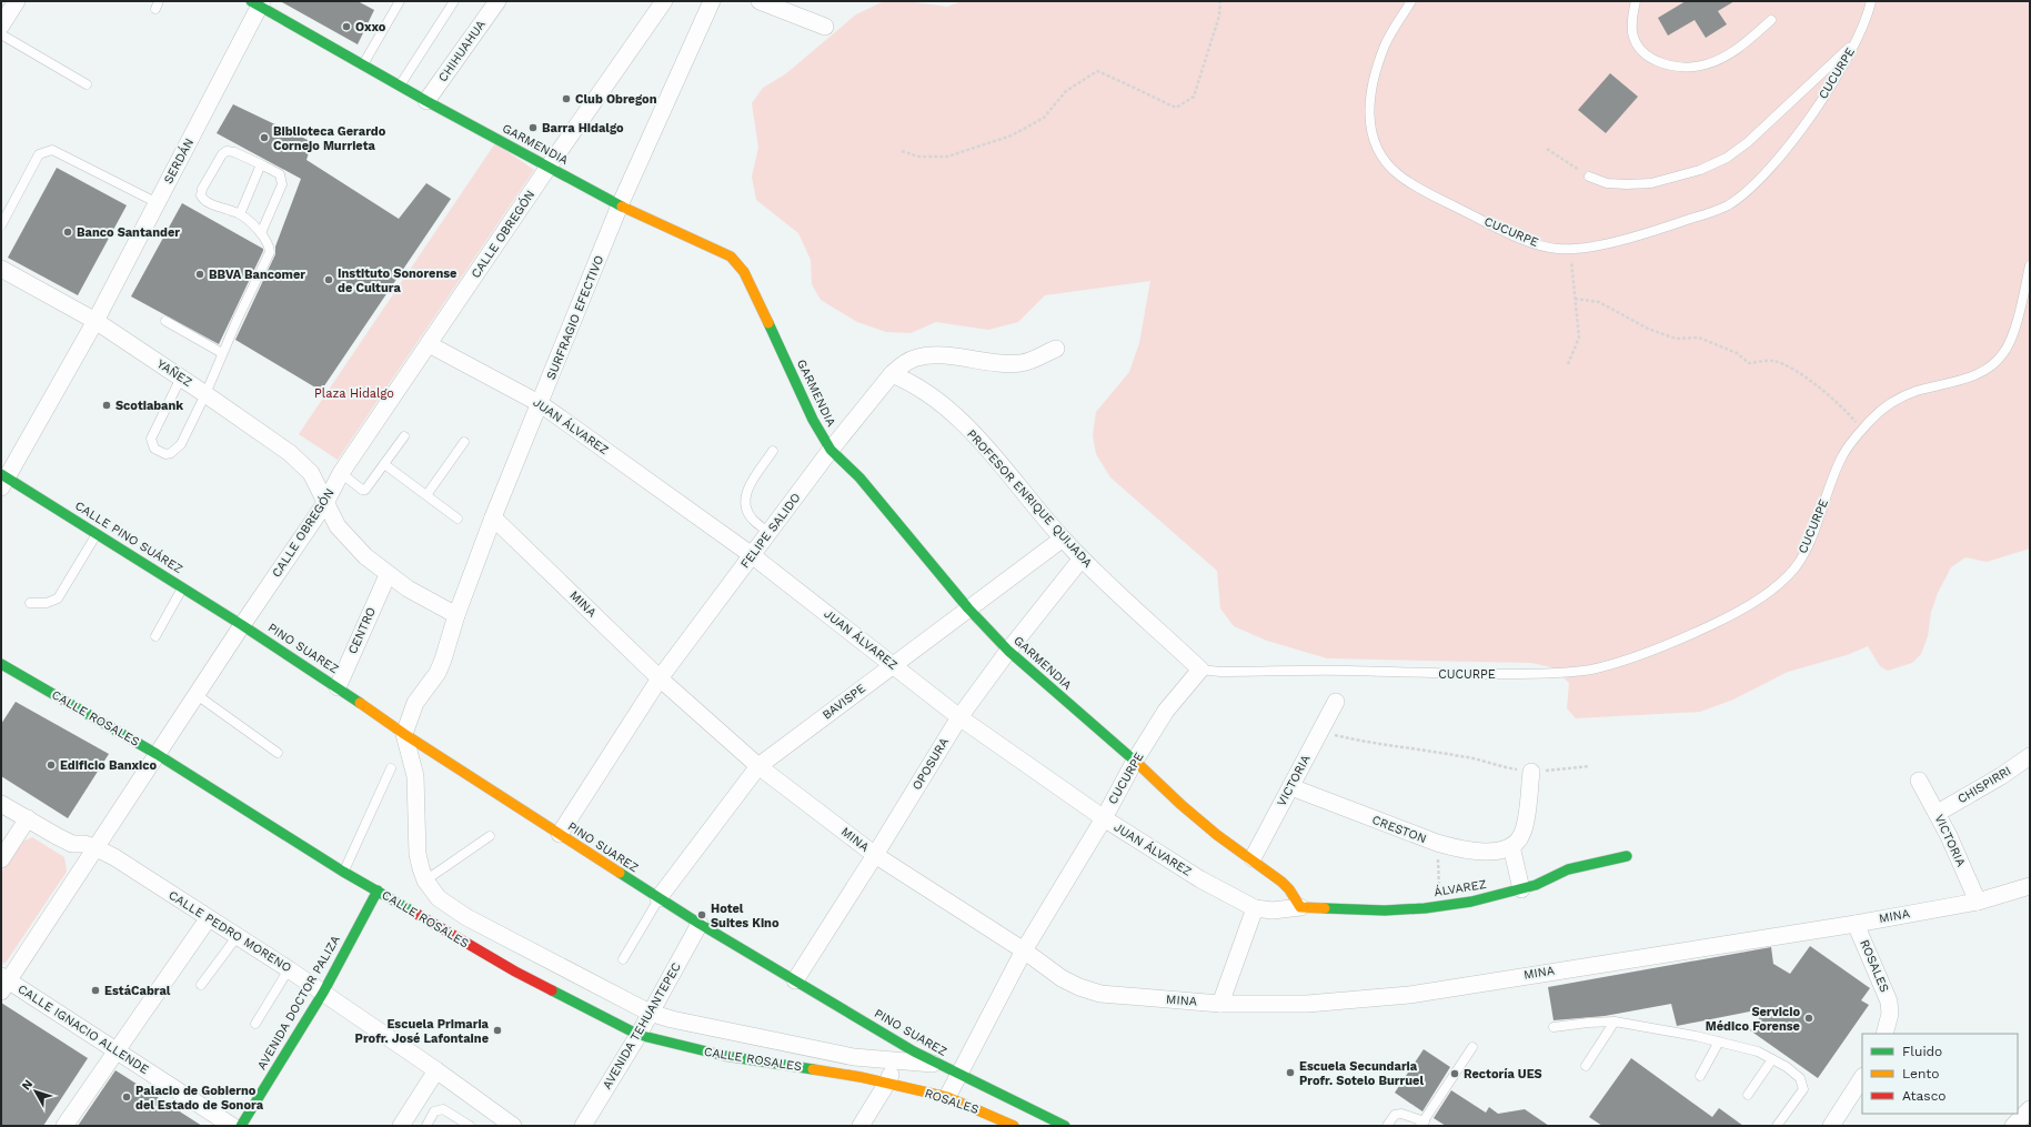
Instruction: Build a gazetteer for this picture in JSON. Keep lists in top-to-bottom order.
{
  "streets": {
    "main road": [
      "GARMENDIA",
      "CALLE PINO SUÁREZ",
      "PINO SUAREZ",
      "CALLE ROSALES",
      "ÁLVAREZ",
      "ROSALES",
      "AVENIDA DOCTOR PALIZA"
    ],
    "street": [
      "CHIHUAHUA",
      "CUCURPE",
      "SERDÁN",
      "CALLE OBREGÓN",
      "SURFRAGIO EFECTIVO",
      "YAÑEZ",
      "JUAN ÁLVAREZ",
      "PROFESOR ENRIQUE QUIJADA",
      "FELIPE SALIDO",
      "MINA",
      "CENTRO",
      "BAVISPE",
      "OPOSURA",
      "VICTORIA",
      "CHISPIRRI",
      "CRESTON",
      "CALLE PEDRO MORENO",
      "AVENIDA TEHUANTEPEC",
      "CALLE IGNACIO ALLENDE"
    ]
  },
  "crossings": [
    ["CHIHUAHUA", "GARMENDIA"],
    ["CUCURPE", "GARMENDIA"],
    ["CUCURPE", "JUAN ÁLVAREZ"],
    ["CUCURPE", "PROFESOR ENRIQUE QUIJADA"],
    ["CUCURPE", "MINA"],
    ["CUCURPE", "PINO SUAREZ"],
    ["CUCURPE", "ROSALES"],
    ["GARMENDIA", "SERDÁN"],
    ["GARMENDIA", "CALLE OBREGÓN"],
    ["GARMENDIA", "SURFRAGIO EFECTIVO"],
    ["GARMENDIA", "JUAN ÁLVAREZ"],
    ["GARMENDIA", "FELIPE SALIDO"],
    ["GARMENDIA", "BAVISPE"],
    ["GARMENDIA", "OPOSURA"],
    ["GARMENDIA", "VICTORIA"],
    ["GARMENDIA", "ÁLVAREZ"],
    ["SERDÁN", "YAÑEZ"],
    ["SERDÁN", "CALLE PINO SUÁREZ"],
    ["CALLE OBREGÓN", "YAÑEZ"],
    ["CALLE OBREGÓN", "JUAN ÁLVAREZ"],
    ["CALLE OBREGÓN", "CALLE PINO SUÁREZ"],
    ["CALLE OBREGÓN", "PINO SUAREZ"],
    ["CALLE OBREGÓN", "CALLE ROSALES"],
    ["CALLE OBREGÓN", "CALLE PEDRO MORENO"],
    ["CALLE OBREGÓN", "CALLE IGNACIO ALLENDE"],
    ["SURFRAGIO EFECTIVO", "YAÑEZ"],
    ["SURFRAGIO EFECTIVO", "JUAN ÁLVAREZ"],
    ["SURFRAGIO EFECTIVO", "MINA"],
    ["SURFRAGIO EFECTIVO", "PINO SUAREZ"],
    ["SURFRAGIO EFECTIVO", "CALLE ROSALES"],
    ["YAÑEZ", "CENTRO"],
    ["JUAN ÁLVAREZ", "FELIPE SALIDO"],
    ["JUAN ÁLVAREZ", "BAVISPE"],
    ["JUAN ÁLVAREZ", "OPOSURA"],
    ["JUAN ÁLVAREZ", "ÁLVAREZ"],
    ["PROFESOR ENRIQUE QUIJADA", "FELIPE SALIDO"],
    ["PROFESOR ENRIQUE QUIJADA", "BAVISPE"],
    ["PROFESOR ENRIQUE QUIJADA", "OPOSURA"],
    ["FELIPE SALIDO", "MINA"],
    ["FELIPE SALIDO", "PINO SUAREZ"],
    ["CALLE PINO SUÁREZ", "PINO SUAREZ"],
    ["MINA", "BAVISPE"],
    ["MINA", "OPOSURA"],
    ["MINA", "VICTORIA"],
    ["MINA", "ROSALES"],
    ["CENTRO", "PINO SUAREZ"],
    ["PINO SUAREZ", "BAVISPE"],
    ["PINO SUAREZ", "CALLE ROSALES"],
    ["PINO SUAREZ", "OPOSURA"],
    ["PINO SUAREZ", "ROSALES"],
    ["PINO SUAREZ", "AVENIDA TEHUANTEPEC"],
    ["CALLE ROSALES", "ROSALES"],
    ["CALLE ROSALES", "AVENIDA DOCTOR PALIZA"],
    ["CALLE ROSALES", "AVENIDA TEHUANTEPEC"],
    ["VICTORIA", "CHISPIRRI"],
    ["VICTORIA", "CRESTON"],
    ["CALLE PEDRO MORENO", "AVENIDA DOCTOR PALIZA"]
  ],
  "parks": ["Plaza Hidalgo"],
  "places": [
    "Oxxo",
    "Club Obregon",
    "Barra Hidalgo",
    "Biblioteca Gerardo Cornejo Murrieta",
    "Banco Santander",
    "BBVA Bancomer",
    "Instituto Sonorense de Cultura",
    "Scotiabank",
    "Edificio Banxico",
    "Hotel Suites Kino",
    "EstáCabral",
    "Servicio Médico Forense",
    "Escuela Primaria Profr. José Lafontaine",
    "Escuela Secundaria Profr. Sotelo Burruel",
    "Rectoría UES",
    "Palacio de Gobierno del Estado de Sonora"
  ],
  "legend": ["Fluido", "Lento", "Atasco"],
  "north": "top left"
}
